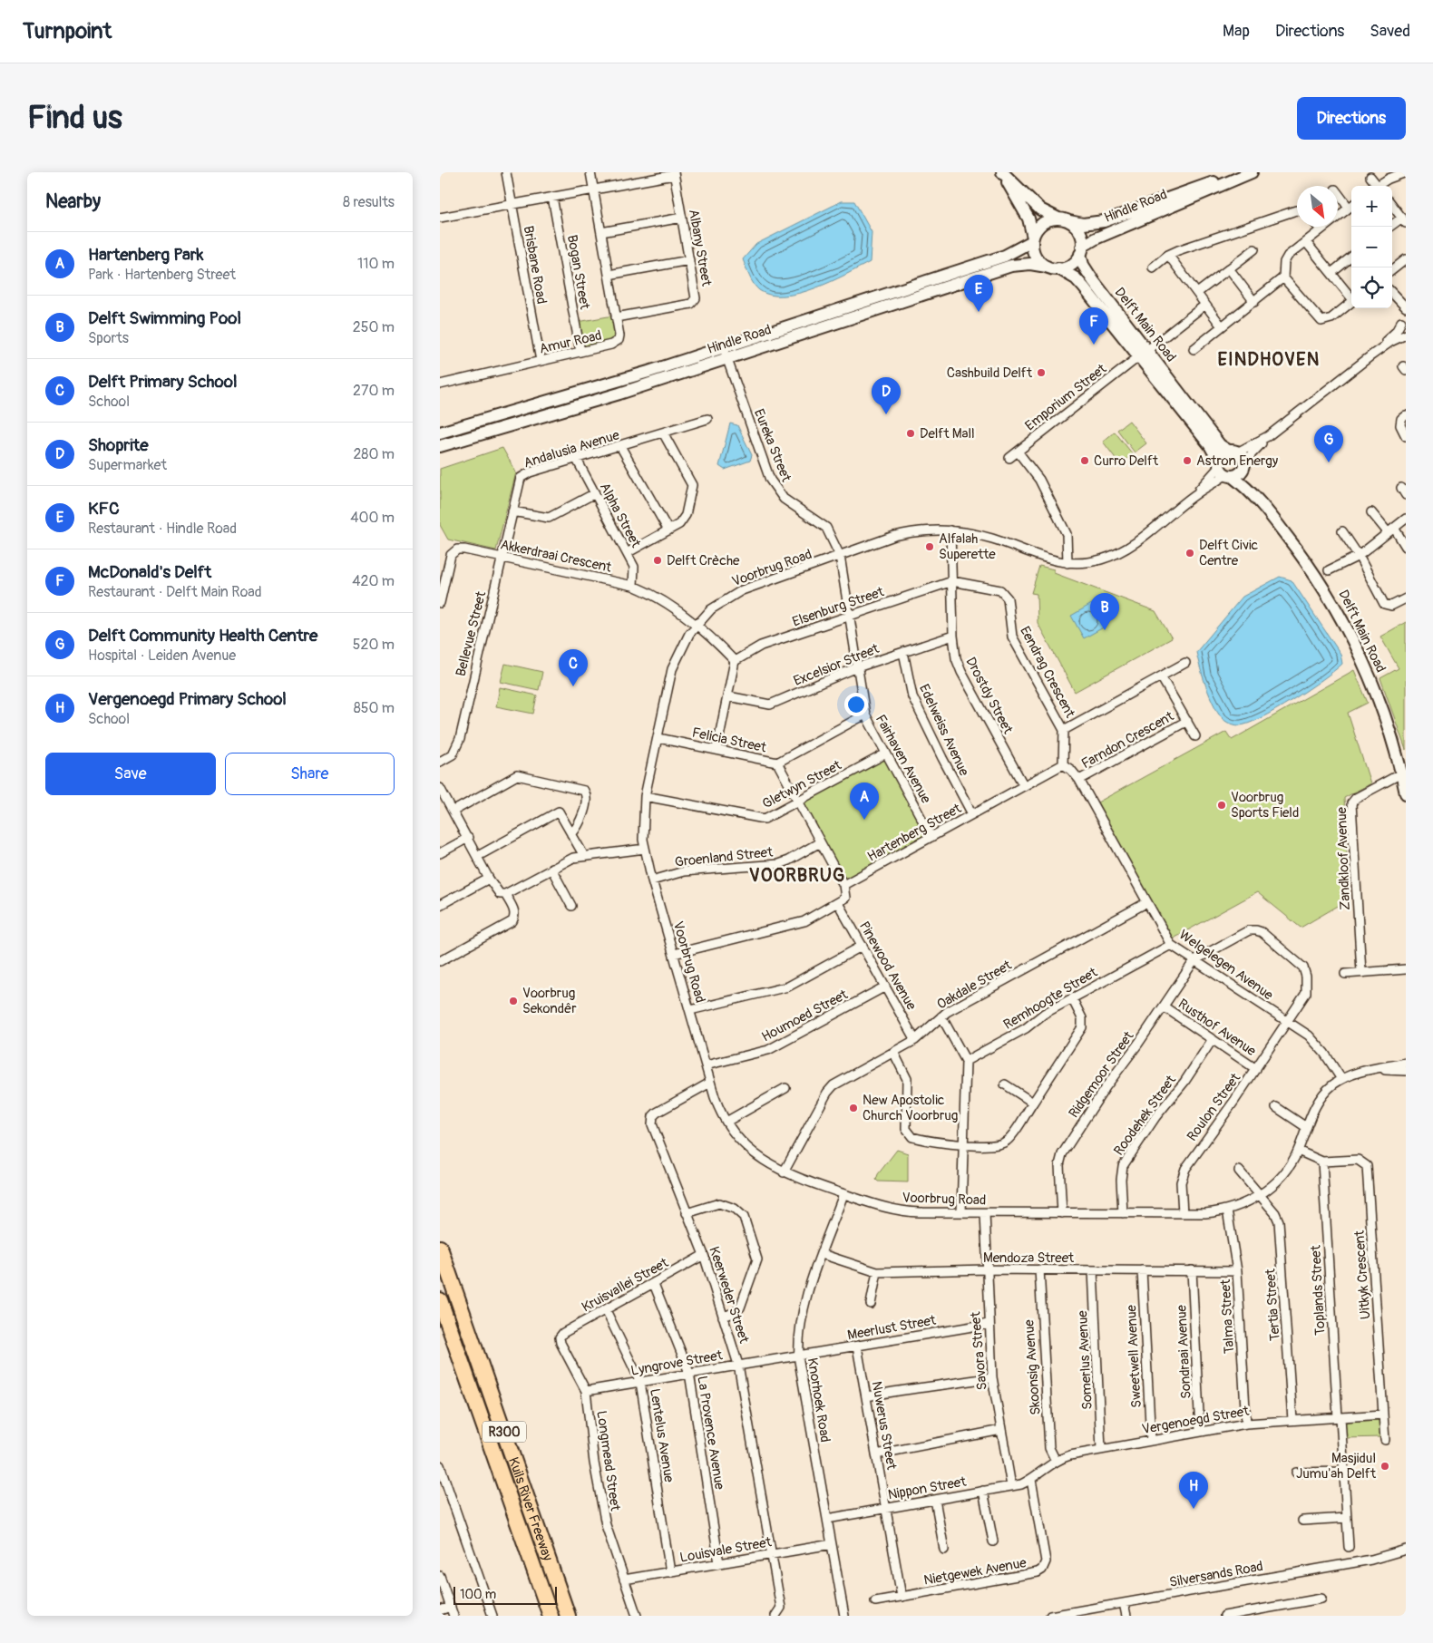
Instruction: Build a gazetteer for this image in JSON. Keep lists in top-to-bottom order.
{
  "streets": {
    "highway": ["R300", "Kuils River Freeway"],
    "main road": ["Hindle Road", "Delft Main Road"],
    "street": [
      "Albany Street",
      "Brisbane Road",
      "Bogan Street",
      "Amur Road",
      "Emporium Street",
      "Eureka Street",
      "Andalusia Avenue",
      "Alpha Street",
      "Akkerdraai Crescent",
      "Voorbrug Road",
      "Elsenburg Street",
      "Bellevue Street",
      "Excelsior Street",
      "Eendrag Crescent",
      "Drostdy Street",
      "Edelweiss Avenue",
      "Felicia Street",
      "Farndon Crescent",
      "Fairhaven Avenue",
      "Gletwyn Street",
      "Hartenberg Street",
      "Groenland Street",
      "Zandkloof Avenue",
      "Welgelegen Avenue",
      "Pinewood Avenue",
      "Oakdale Street",
      "Remhoogte Street",
      "Houmoed Street",
      "Rusthof Avenue",
      "Ridgemoor Street",
      "Roulon Street",
      "Roodehek Street",
      "Mendoza Street",
      "Uitkyk Crescent",
      "Kruisvallei Street",
      "Toplands Street",
      "Keerweder Street",
      "Tertia Street",
      "Talma Street",
      "Meerlust Street",
      "Savora Street",
      "Sondraai Avenue",
      "Sweetwell Avenue",
      "Somerlus Avenue",
      "Lyngrove Street",
      "Skoonsig Avenue",
      "Knorhoek Road",
      "Vergenoegd Street",
      "Nuwerus Street",
      "La Provence Avenue",
      "Lentelus Avenue",
      "Longmead Street",
      "Nippon Street",
      "Louisvale Street",
      "Nietgewek Avenue",
      "Silversands Road"
    ]
  },
  "crossings": [
    ["Hindle Road", "Delft Main Road"],
    ["Hindle Road", "Eureka Street"],
    ["Albany Street", "Amur Road"],
    ["Brisbane Road", "Amur Road"],
    ["Bogan Street", "Amur Road"],
    ["Delft Main Road", "Emporium Street"],
    ["Delft Main Road", "Voorbrug Road"],
    ["Delft Main Road", "Zandkloof Avenue"],
    ["Eureka Street", "Voorbrug Road"],
    ["Eureka Street", "Fairhaven Avenue"],
    ["Andalusia Avenue", "Alpha Street"],
    ["Andalusia Avenue", "Akkerdraai Crescent"],
    ["Andalusia Avenue", "Bellevue Street"],
    ["Alpha Street", "Akkerdraai Crescent"],
    ["Akkerdraai Crescent", "Voorbrug Road"],
    ["Akkerdraai Crescent", "Elsenburg Street"],
    ["Akkerdraai Crescent", "Bellevue Street"],
    ["Voorbrug Road", "Drostdy Street"],
    ["Voorbrug Road", "Felicia Street"],
    ["Voorbrug Road", "Fairhaven Avenue"],
    ["Voorbrug Road", "Gletwyn Street"],
    ["Voorbrug Road", "Groenland Street"],
    ["Voorbrug Road", "Welgelegen Avenue"],
    ["Voorbrug Road", "Oakdale Street"],
    ["Voorbrug Road", "Houmoed Street"],
    ["Voorbrug Road", "Ridgemoor Street"],
    ["Voorbrug Road", "Roulon Street"],
    ["Voorbrug Road", "Roodehek Street"],
    ["Voorbrug Road", "Uitkyk Crescent"],
    ["Voorbrug Road", "Keerweder Street"],
    ["Voorbrug Road", "Tertia Street"],
    ["Voorbrug Road", "Talma Street"],
    ["Voorbrug Road", "Savora Street"],
    ["Voorbrug Road", "Knorhoek Road"],
    ["Elsenburg Street", "Eendrag Crescent"],
    ["Elsenburg Street", "Drostdy Street"],
    ["Elsenburg Street", "Fairhaven Avenue"],
    ["Excelsior Street", "Drostdy Street"],
    ["Excelsior Street", "Edelweiss Avenue"],
    ["Excelsior Street", "Fairhaven Avenue"],
    ["Eendrag Crescent", "Drostdy Street"],
    ["Eendrag Crescent", "Hartenberg Street"],
    ["Eendrag Crescent", "Welgelegen Avenue"],
    ["Drostdy Street", "Hartenberg Street"],
    ["Edelweiss Avenue", "Hartenberg Street"],
    ["Felicia Street", "Fairhaven Avenue"],
    ["Farndon Crescent", "Welgelegen Avenue"],
    ["Fairhaven Avenue", "Gletwyn Street"],
    ["Fairhaven Avenue", "Hartenberg Street"],
    ["Hartenberg Street", "Welgelegen Avenue"],
    ["Welgelegen Avenue", "Oakdale Street"],
    ["Welgelegen Avenue", "Remhoogte Street"],
    ["Welgelegen Avenue", "Ridgemoor Street"],
    ["Welgelegen Avenue", "Roulon Street"],
    ["Pinewood Avenue", "Oakdale Street"],
    ["Pinewood Avenue", "Houmoed Street"],
    ["Rusthof Avenue", "Ridgemoor Street"],
    ["Rusthof Avenue", "Roulon Street"],
    ["Rusthof Avenue", "Roodehek Street"],
    ["Ridgemoor Street", "Roulon Street"],
    ["Mendoza Street", "Talma Street"],
    ["Mendoza Street", "Savora Street"],
    ["Mendoza Street", "Sondraai Avenue"],
    ["Mendoza Street", "Sweetwell Avenue"],
    ["Mendoza Street", "Somerlus Avenue"],
    ["Mendoza Street", "Skoonsig Avenue"],
    ["Mendoza Street", "Knorhoek Road"],
    ["Uitkyk Crescent", "Toplands Street"],
    ["Kruisvallei Street", "Keerweder Street"],
    ["Kruisvallei Street", "La Provence Avenue"],
    ["Kruisvallei Street", "Lentelus Avenue"],
    ["Kruisvallei Street", "Longmead Street"],
    ["Toplands Street", "Vergenoegd Street"],
    ["Keerweder Street", "Lyngrove Street"],
    ["Keerweder Street", "Louisvale Street"],
    ["Tertia Street", "Vergenoegd Street"],
    ["Talma Street", "Vergenoegd Street"],
    ["Meerlust Street", "Savora Street"],
    ["Meerlust Street", "Lyngrove Street"],
    ["Meerlust Street", "Knorhoek Road"],
    ["Meerlust Street", "Nuwerus Street"],
    ["Savora Street", "Nippon Street"],
    ["Sondraai Avenue", "Vergenoegd Street"],
    ["Sweetwell Avenue", "Vergenoegd Street"],
    ["Somerlus Avenue", "Vergenoegd Street"],
    ["Lyngrove Street", "Knorhoek Road"],
    ["Lyngrove Street", "La Provence Avenue"],
    ["Lyngrove Street", "Lentelus Avenue"],
    ["Lyngrove Street", "Longmead Street"],
    ["Skoonsig Avenue", "Vergenoegd Street"],
    ["Knorhoek Road", "Nippon Street"],
    ["Knorhoek Road", "Louisvale Street"],
    ["Vergenoegd Street", "Nippon Street"],
    ["Vergenoegd Street", "Nietgewek Avenue"],
    ["Nuwerus Street", "Nippon Street"],
    ["La Provence Avenue", "Louisvale Street"],
    ["Lentelus Avenue", "Louisvale Street"],
    ["Longmead Street", "Louisvale Street"],
    ["Nippon Street", "Nietgewek Avenue"]
  ],
  "districts": ["EINDHOVEN", "VOORBRUG"],
  "places": [
    "Cashbuild Delft",
    "Delft Mall",
    "Curro Delft",
    "Astron Energy",
    "Alfalah Superette",
    "Delft Civic Centre",
    "Delft Crèche",
    "Voorbrug Sports Field",
    "Voorbrug Sekondêr",
    "New Apostolic Church Voorbrug",
    "Masjidul Jumu'ah Delft"
  ],
  "scale_bar": "100 m",
  "north": "bottom right",
  "page": {
    "header": "Turnpoint",
    "nav": ["Map", "Directions", "Saved"],
    "buttons": [
      "Directions",
      ["Save", "Share"]
    ],
    "title": "Find us",
    "heading": ["Nearby", "8 results"],
    "map_buttons": ["+", "−"],
    "list": [
      {
        "mark": "A",
        "name": "Hartenberg Park",
        "note": "Park · Hartenberg Street",
        "value": "110 m"
      },
      {
        "mark": "B",
        "name": "Delft Swimming Pool",
        "note": "Sports",
        "value": "250 m"
      },
      {
        "mark": "C",
        "name": "Delft Primary School",
        "note": "School",
        "value": "270 m"
      },
      {
        "mark": "D",
        "name": "Shoprite",
        "note": "Supermarket",
        "value": "280 m"
      },
      {
        "mark": "E",
        "name": "KFC",
        "note": "Restaurant · Hindle Road",
        "value": "400 m"
      },
      {
        "mark": "F",
        "name": "McDonald's Delft",
        "note": "Restaurant · Delft Main Road",
        "value": "420 m"
      },
      {
        "mark": "G",
        "name": "Delft Community Health Centre",
        "note": "Hospital · Leiden Avenue",
        "value": "520 m"
      },
      {
        "mark": "H",
        "name": "Vergenoegd Primary School",
        "note": "School",
        "value": "850 m"
      }
    ],
    "pins": [
      "E",
      "F",
      "D",
      "G",
      "B",
      "C",
      "A",
      "H"
    ],
    "scale": "100 m"
  }
}
